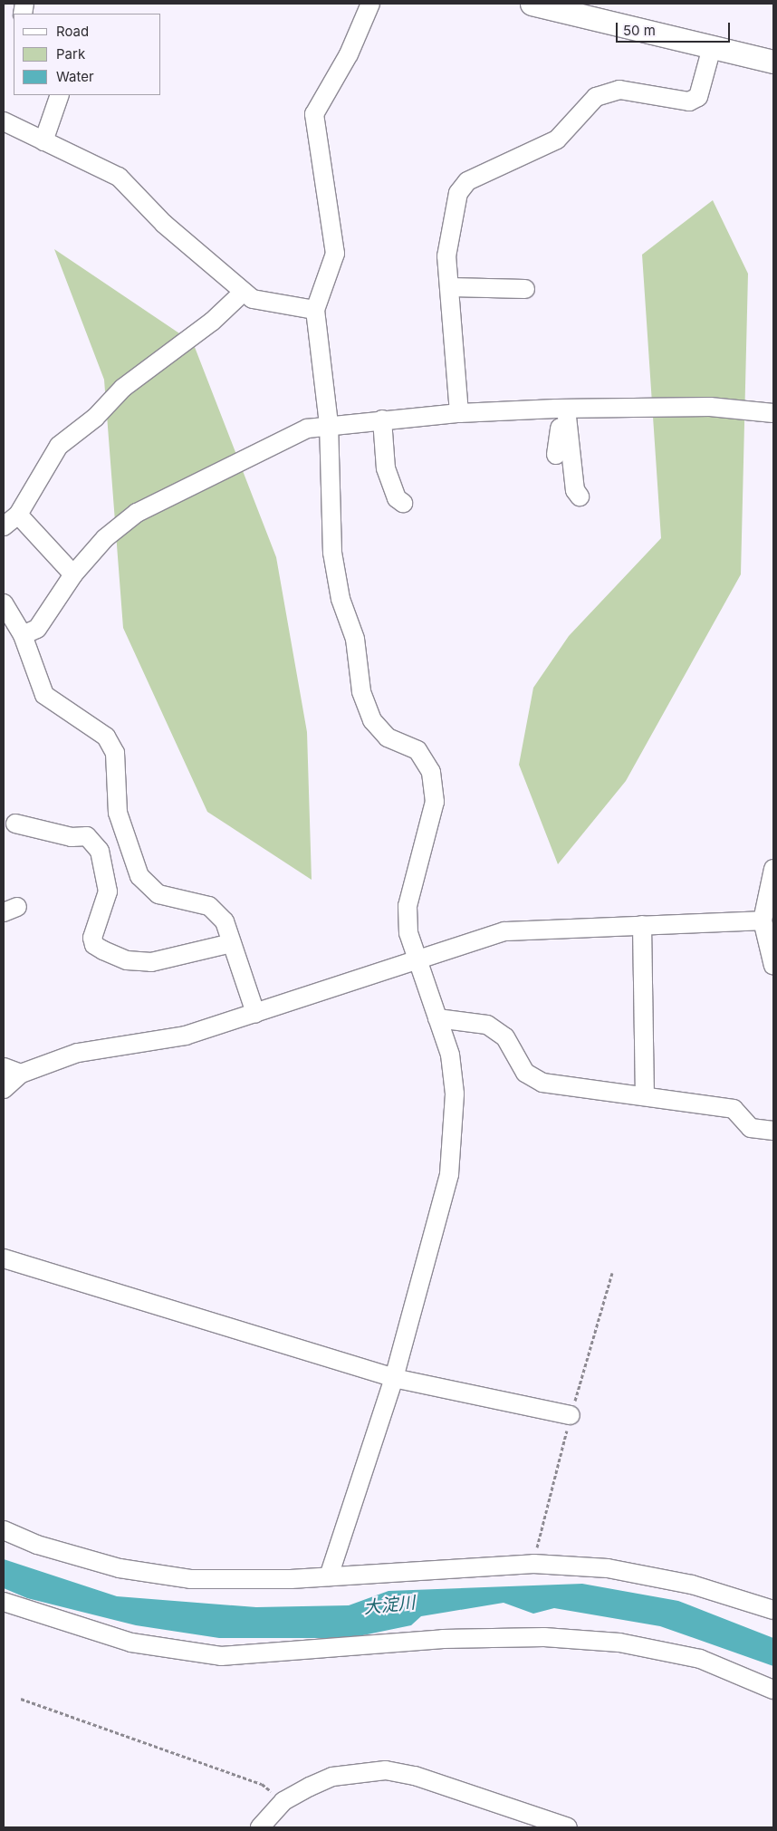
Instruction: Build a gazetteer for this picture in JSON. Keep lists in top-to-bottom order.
{
  "water": ["大淀川"],
  "legend": ["Road", "Park", "Water"],
  "scale_bar": "50 m"
}
